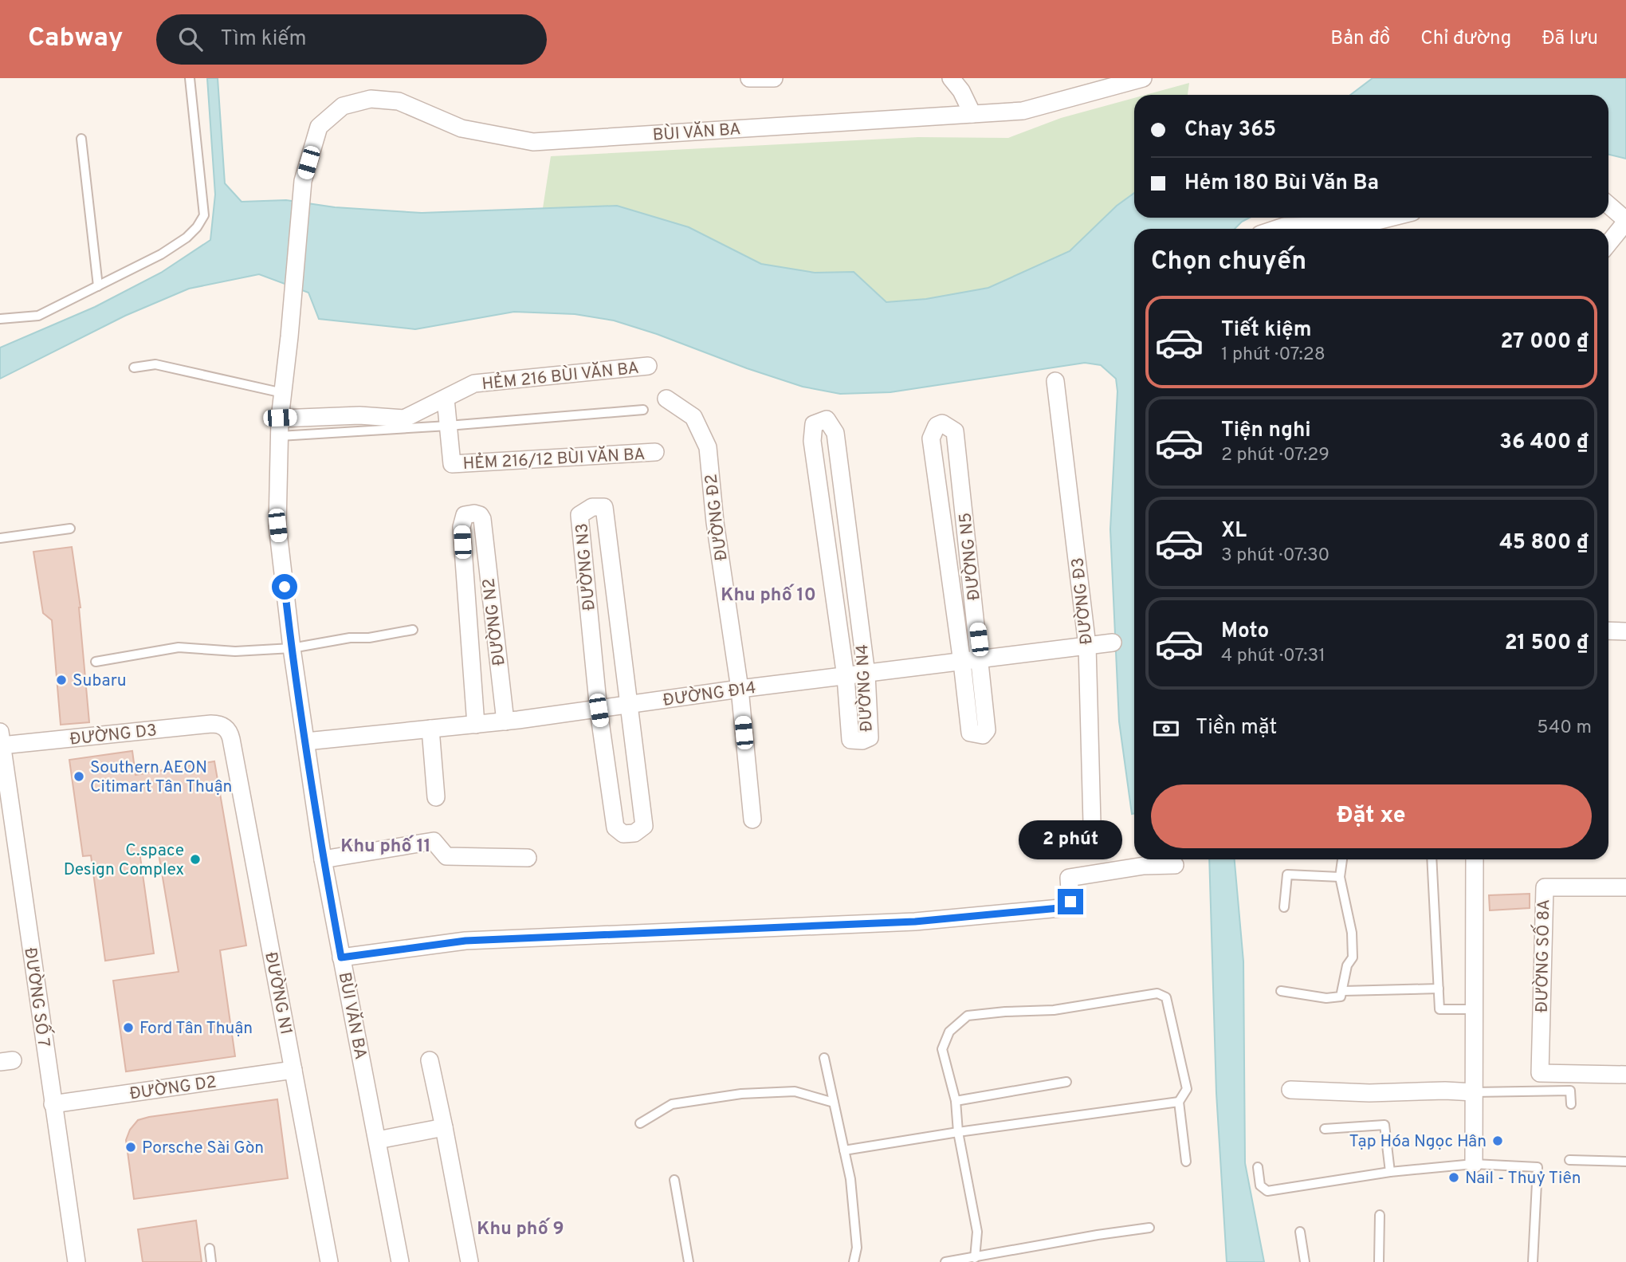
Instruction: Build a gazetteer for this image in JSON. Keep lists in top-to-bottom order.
{
  "streets": {
    "street": [
      "BÙI VĂN BA",
      "HẺM 216 BÙI VĂN BA",
      "HẺM 216/12 BÙI VĂN BA",
      "ĐƯỜNG Đ2",
      "ĐƯỜNG N5",
      "ĐƯỜNG N3",
      "ĐƯỜNG Đ3",
      "ĐƯỜNG N2",
      "ĐƯỜNG N4",
      "ĐƯỜNG Đ14",
      "ĐƯỜNG D3",
      "ĐƯỜNG SỐ 8A",
      "ĐƯỜNG N1",
      "ĐƯỜNG SỐ 7",
      "ĐƯỜNG D2"
    ]
  },
  "crossings": [
    ["BÙI VĂN BA", "HẺM 216 BÙI VĂN BA"],
    ["BÙI VĂN BA", "ĐƯỜNG Đ14"],
    ["HẺM 216 BÙI VĂN BA", "HẺM 216/12 BÙI VĂN BA"],
    ["ĐƯỜNG Đ2", "ĐƯỜNG Đ14"],
    ["ĐƯỜNG N5", "ĐƯỜNG Đ14"],
    ["ĐƯỜNG N3", "ĐƯỜNG Đ14"],
    ["ĐƯỜNG Đ3", "ĐƯỜNG Đ14"],
    ["ĐƯỜNG N2", "ĐƯỜNG Đ14"],
    ["ĐƯỜNG N4", "ĐƯỜNG Đ14"],
    ["ĐƯỜNG D3", "ĐƯỜNG N1"],
    ["ĐƯỜNG D3", "ĐƯỜNG SỐ 7"],
    ["ĐƯỜNG N1", "ĐƯỜNG D2"],
    ["ĐƯỜNG SỐ 7", "ĐƯỜNG D2"]
  ],
  "districts": ["Khu phố 10", "Khu phố 11", "Khu phố 9"],
  "places": [
    "Subaru",
    "Southern AEON Citimart Tân Thuận",
    "C.space Design Complex",
    "Ford Tân Thuận",
    "Tạp Hóa Ngọc Hân",
    "Porsche Sài Gòn",
    "Nail - Thuỷ Tiên"
  ],
  "page": {
    "header": "Cabway",
    "search": "Tìm kiếm",
    "nav": ["Bản đồ", "Chỉ đường", "Đã lưu"],
    "banner": ["Chay 365", "Hẻm 180 Bùi Văn Ba"],
    "heading": "Chọn chuyến",
    "list": [
      {
        "name": "Tiết kiệm",
        "note": "1 phút · 07:28",
        "value": "27 000 ₫"
      },
      {
        "name": "Tiện nghi",
        "note": "2 phút · 07:29",
        "value": "36 400 ₫"
      },
      {
        "name": "XL",
        "note": "3 phút · 07:30",
        "value": "45 800 ₫"
      },
      {
        "name": "Moto",
        "note": "4 phút · 07:31",
        "value": "21 500 ₫"
      }
    ],
    "pay": ["Tiền mặt", "540 m"],
    "buttons": "Đặt xe",
    "bubble": "2 phút"
  }
}
